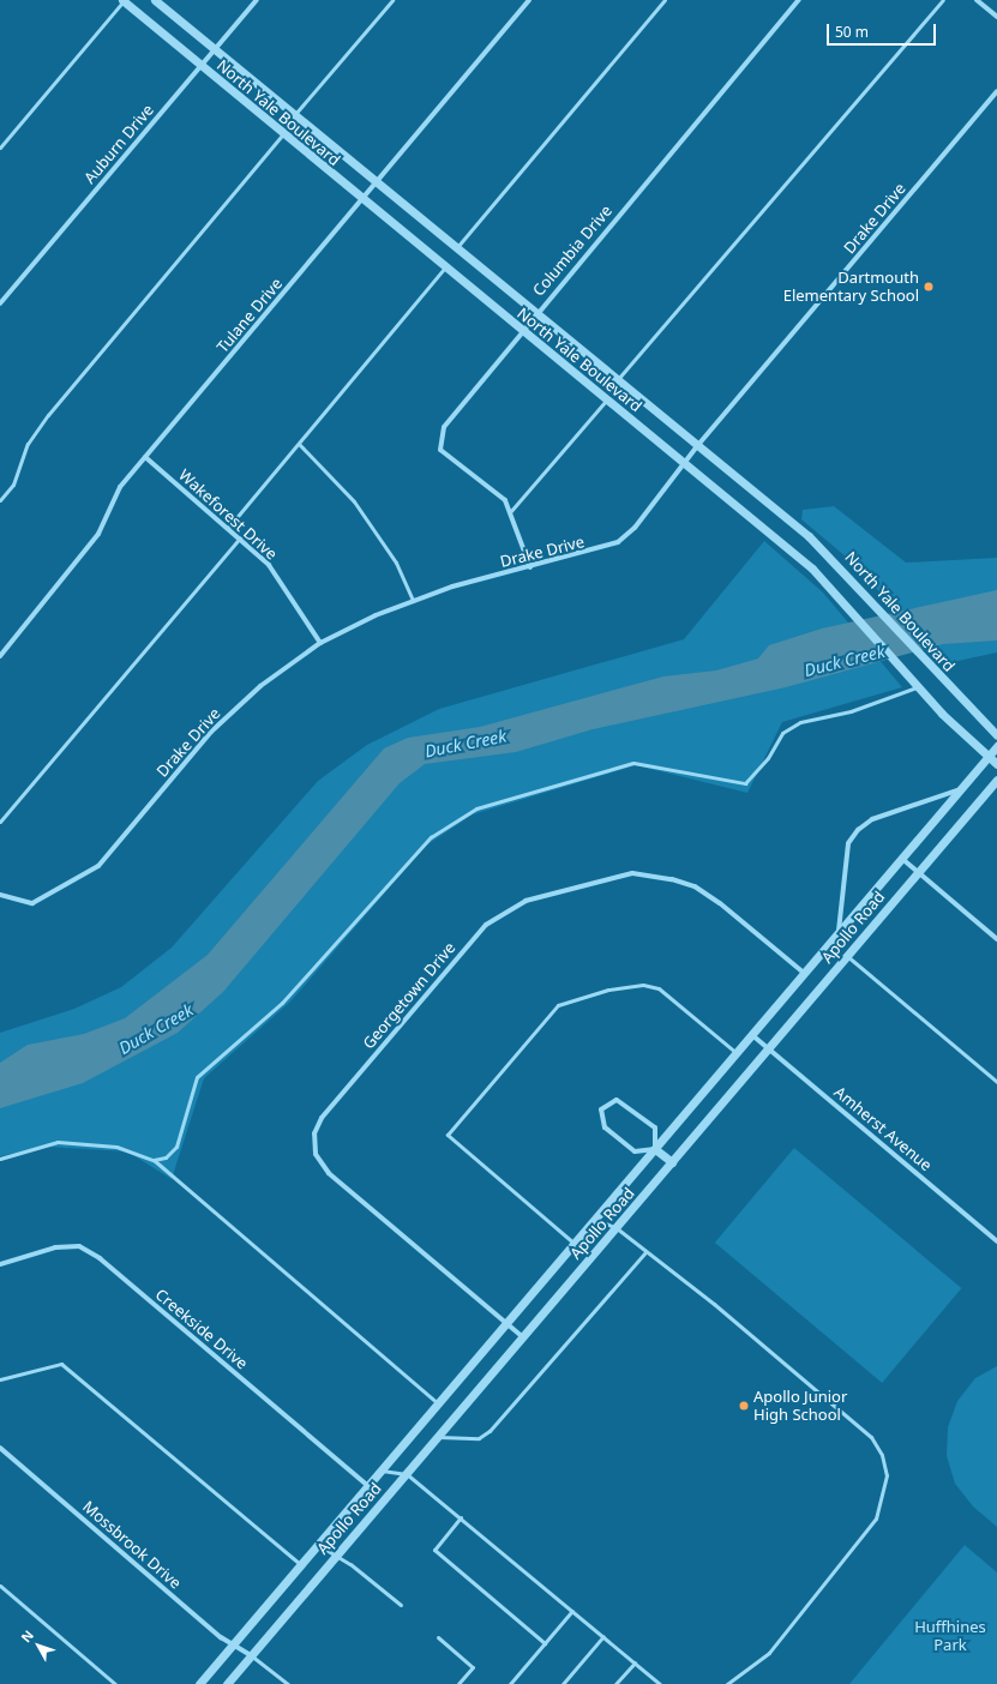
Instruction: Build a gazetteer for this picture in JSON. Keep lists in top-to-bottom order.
{
  "streets": {
    "street": [
      "North Yale Boulevard",
      "Auburn Drive",
      "Drake Drive",
      "Columbia Drive",
      "Tulane Drive",
      "Wakeforest Drive",
      "Apollo Road",
      "Georgetown Drive",
      "Amherst Avenue",
      "Creekside Drive",
      "Mossbrook Drive"
    ]
  },
  "crossings": [
    ["North Yale Boulevard", "Auburn Drive"],
    ["North Yale Boulevard", "Drake Drive"],
    ["North Yale Boulevard", "Columbia Drive"],
    ["North Yale Boulevard", "Tulane Drive"],
    ["North Yale Boulevard", "Apollo Road"],
    ["Drake Drive", "Columbia Drive"],
    ["Drake Drive", "Wakeforest Drive"],
    ["Tulane Drive", "Wakeforest Drive"],
    ["Apollo Road", "Georgetown Drive"],
    ["Apollo Road", "Amherst Avenue"],
    ["Apollo Road", "Creekside Drive"],
    ["Apollo Road", "Mossbrook Drive"]
  ],
  "water": ["Duck Creek"],
  "parks": ["Huffhines Park"],
  "places": ["Dartmouth Elementary School", "Apollo Junior High School"],
  "scale_bar": "50 m",
  "north": "top left"
}
